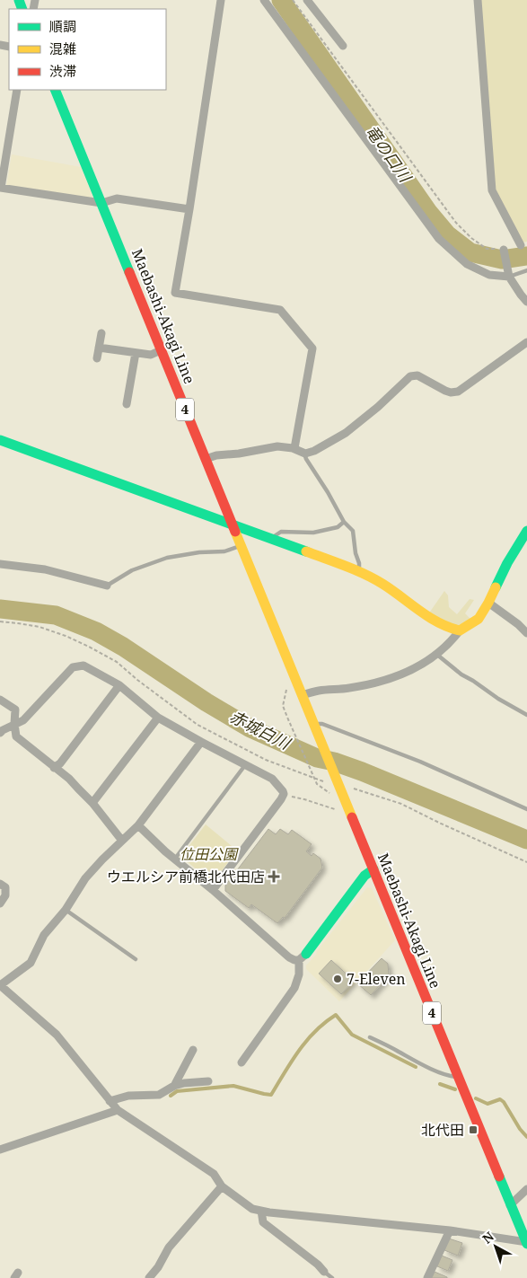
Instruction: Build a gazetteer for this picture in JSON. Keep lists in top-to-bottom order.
{
  "streets": {
    "main road": ["Maebashi-Akagi Line", "4"]
  },
  "crossings": [
    ["Maebashi-Akagi Line", "4"]
  ],
  "water": ["竜の口川", "赤城白川"],
  "parks": ["位田公園"],
  "places": {
    "health": ["ウエルシア前橋北代田店"],
    "other": ["7-Eleven"],
    "transit": ["北代田"]
  },
  "legend": ["順調", "混雑", "渋滞"],
  "north": "top left"
}
